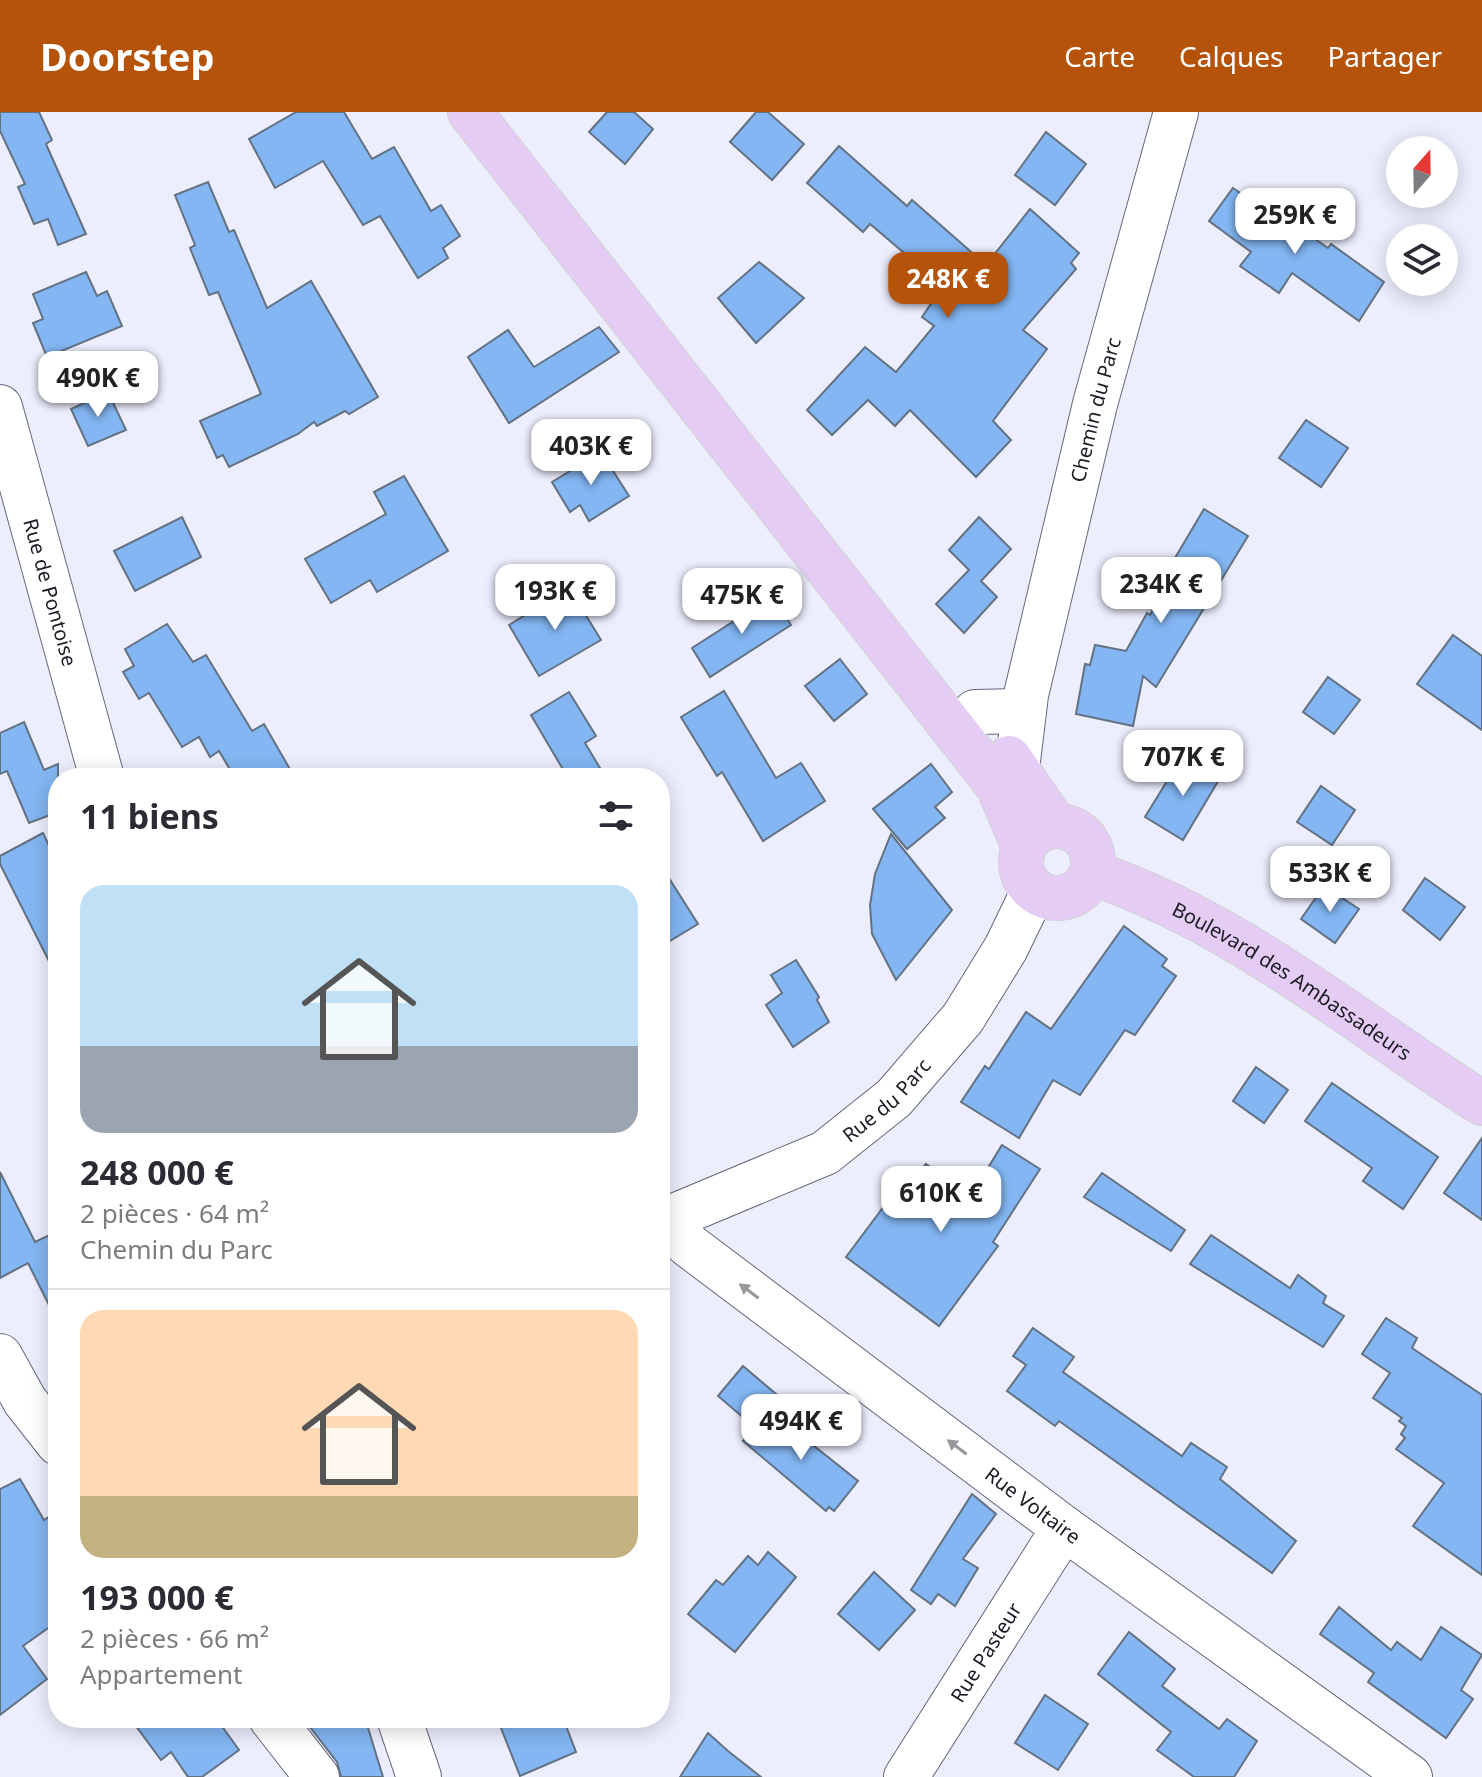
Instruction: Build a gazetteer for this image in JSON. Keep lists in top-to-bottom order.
{
  "streets": {
    "main road": ["Boulevard des Ambassadeurs"],
    "street": [
      "Chemin du Parc",
      "Rue de Pontoise",
      "Rue du Parc",
      "Rue Voltaire",
      "Rue Pasteur"
    ]
  },
  "crossings": [
    ["Boulevard des Ambassadeurs", "Rue du Parc"],
    ["Rue Voltaire", "Rue Pasteur"]
  ],
  "one_way": ["Rue Voltaire"],
  "north": "top",
  "page": {
    "header": "Doorstep",
    "nav": ["Carte", "Calques", "Partager"],
    "price": [
      "259K €",
      "248K €",
      "490K €",
      "403K €",
      "234K €",
      "193K €",
      "475K €",
      "707K €",
      "533K €",
      "610K €",
      "494K €"
    ],
    "heading": "11 biens",
    "list": [
      {
        "name": "248 000 €",
        "note": "2 pièces · 64 m² · Chemin du Parc"
      },
      {
        "name": "193 000 €",
        "note": "2 pièces · 66 m² · Appartement"
      }
    ]
  }
}
